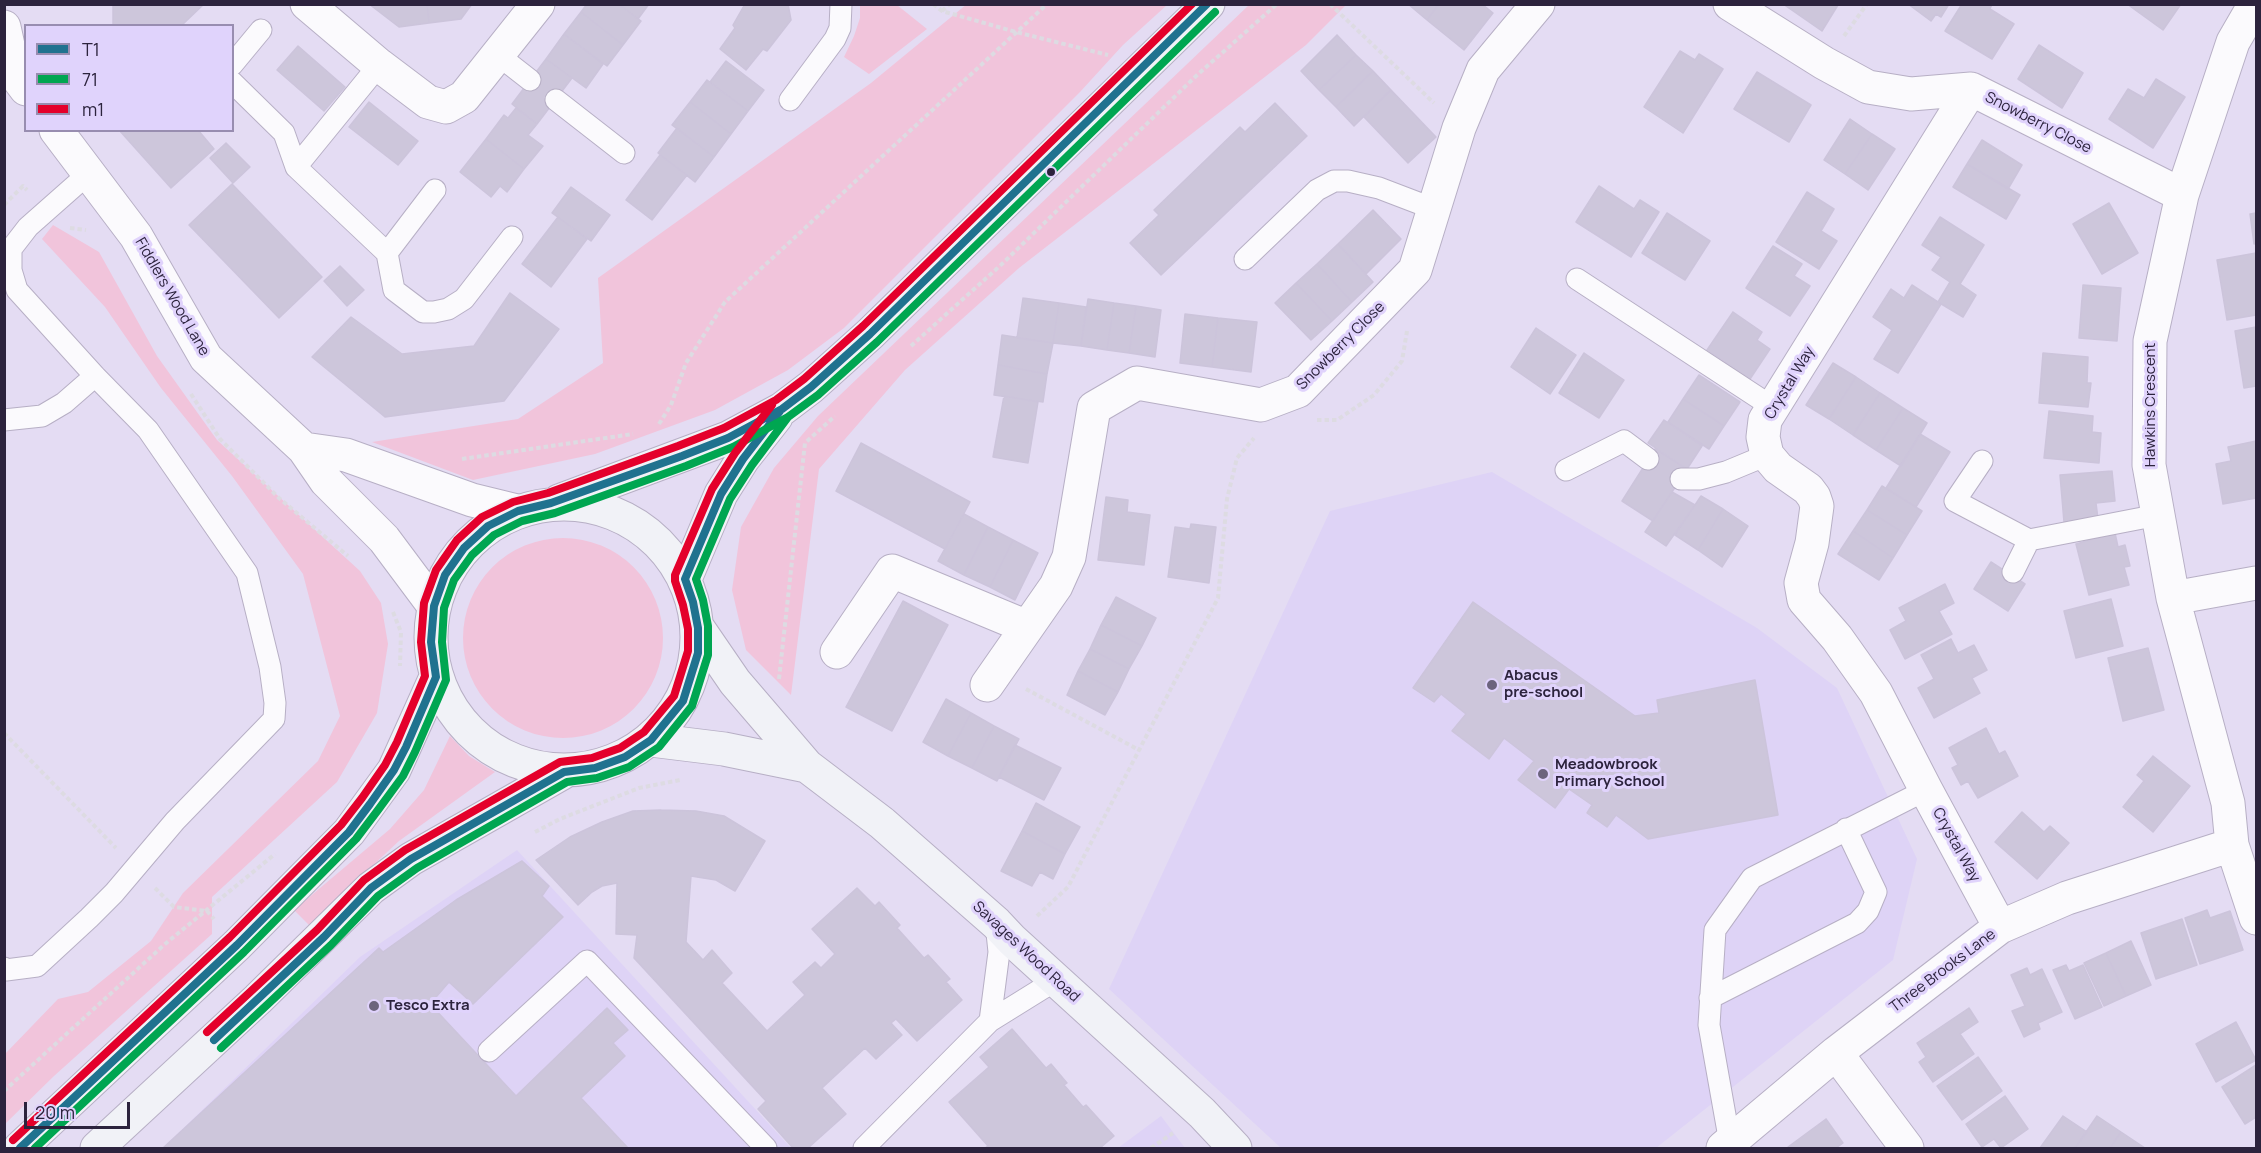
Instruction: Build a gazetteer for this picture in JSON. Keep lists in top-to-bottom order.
{
  "streets": {
    "street": [
      "Snowberry Close",
      "Fiddlers Wood Lane",
      "Crystal Way",
      "Hawkins Crescent",
      "Savages Wood Road",
      "Three Brooks Lane"
    ]
  },
  "crossings": [
    ["Snowberry Close", "Crystal Way"],
    ["Snowberry Close", "Hawkins Crescent"],
    ["Crystal Way", "Three Brooks Lane"],
    ["Hawkins Crescent", "Three Brooks Lane"]
  ],
  "places": ["Abacus pre-school", "Meadowbrook Primary School", "Tesco Extra"],
  "lines": ["transit line T1", "transit line m1", "transit line 71"],
  "legend": ["T1", "71", "m1"],
  "scale_bar": "20 m"
}
